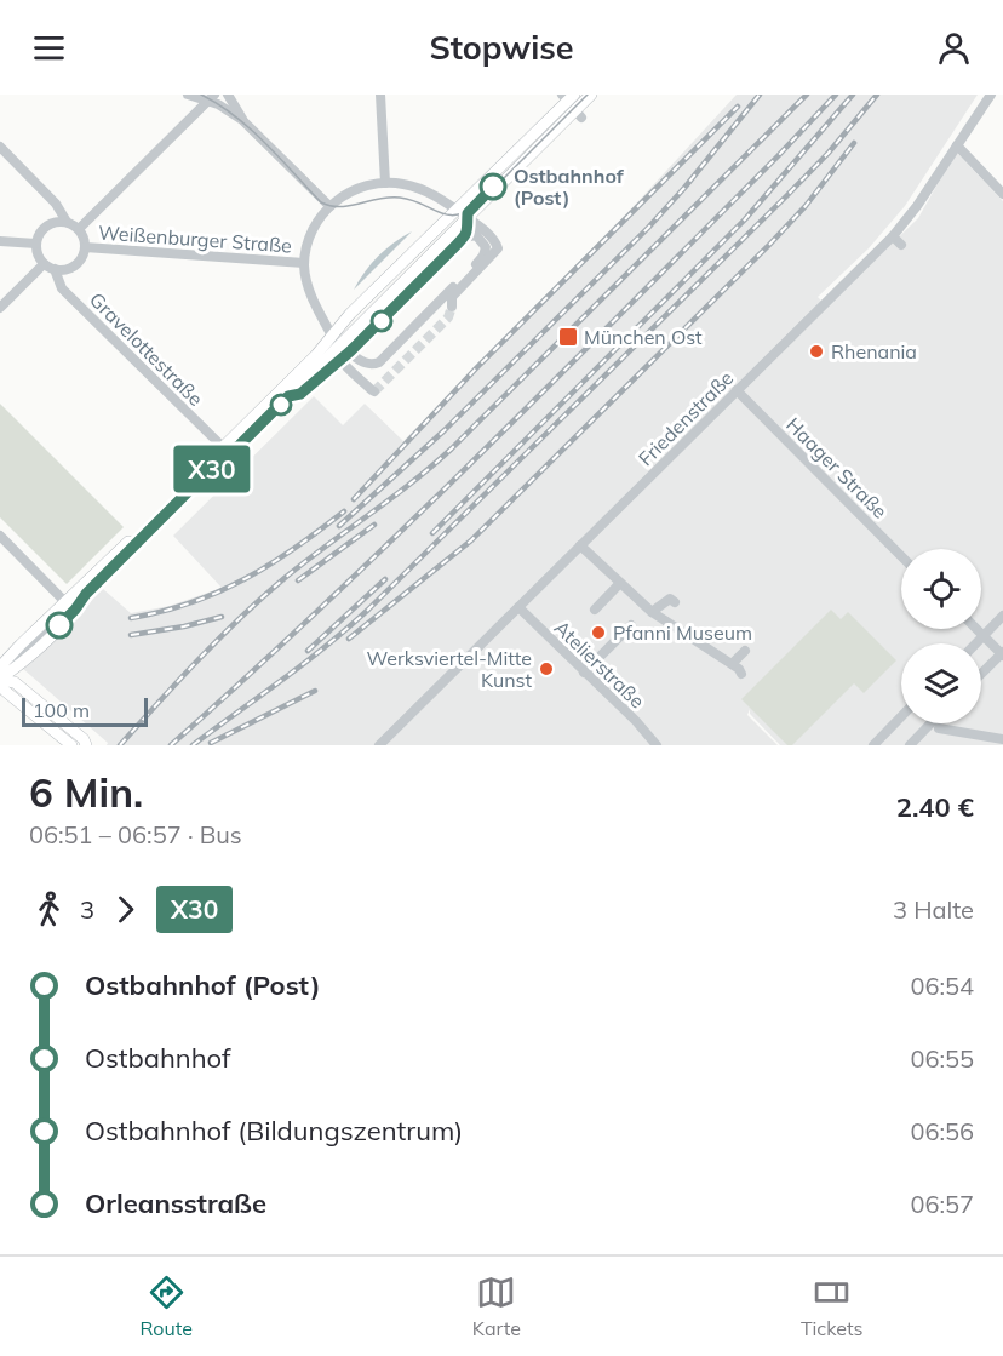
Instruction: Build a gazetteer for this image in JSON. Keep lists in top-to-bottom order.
{
  "streets": {
    "street": [
      "Weißenburger Straße",
      "Gravelottestraße",
      "Friedenstraße",
      "Haager Straße",
      "Atelierstraße"
    ]
  },
  "crossings": [
    ["Weißenburger Straße", "Gravelottestraße"],
    ["Friedenstraße", "Haager Straße"],
    ["Friedenstraße", "Atelierstraße"]
  ],
  "places": {
    "other": [
      "Ostbahnhof (Post)",
      "Rhenania",
      "Pfanni Museum",
      "Werksviertel-Mitte Kunst"
    ],
    "transit": ["München Ost"]
  },
  "lines": ["bus line X30"],
  "scale_bar": "100 m",
  "page": {
    "header": "Stopwise",
    "on_map": "X30",
    "scale": "100 m",
    "heading": ["6 Min.", "06:51 – 06:57 · Bus", "2.40 €"],
    "legs": ["3", "X30", "3 Halte"],
    "list": [
      {
        "name": "Ostbahnhof (Post)",
        "value": "06:54"
      },
      {
        "name": "Ostbahnhof",
        "value": "06:55"
      },
      {
        "name": "Ostbahnhof (Bildungszentrum)",
        "value": "06:56"
      },
      {
        "name": "Orleansstraße",
        "value": "06:57"
      }
    ],
    "tabs": ["Route", "Karte", "Tickets"]
  }
}
